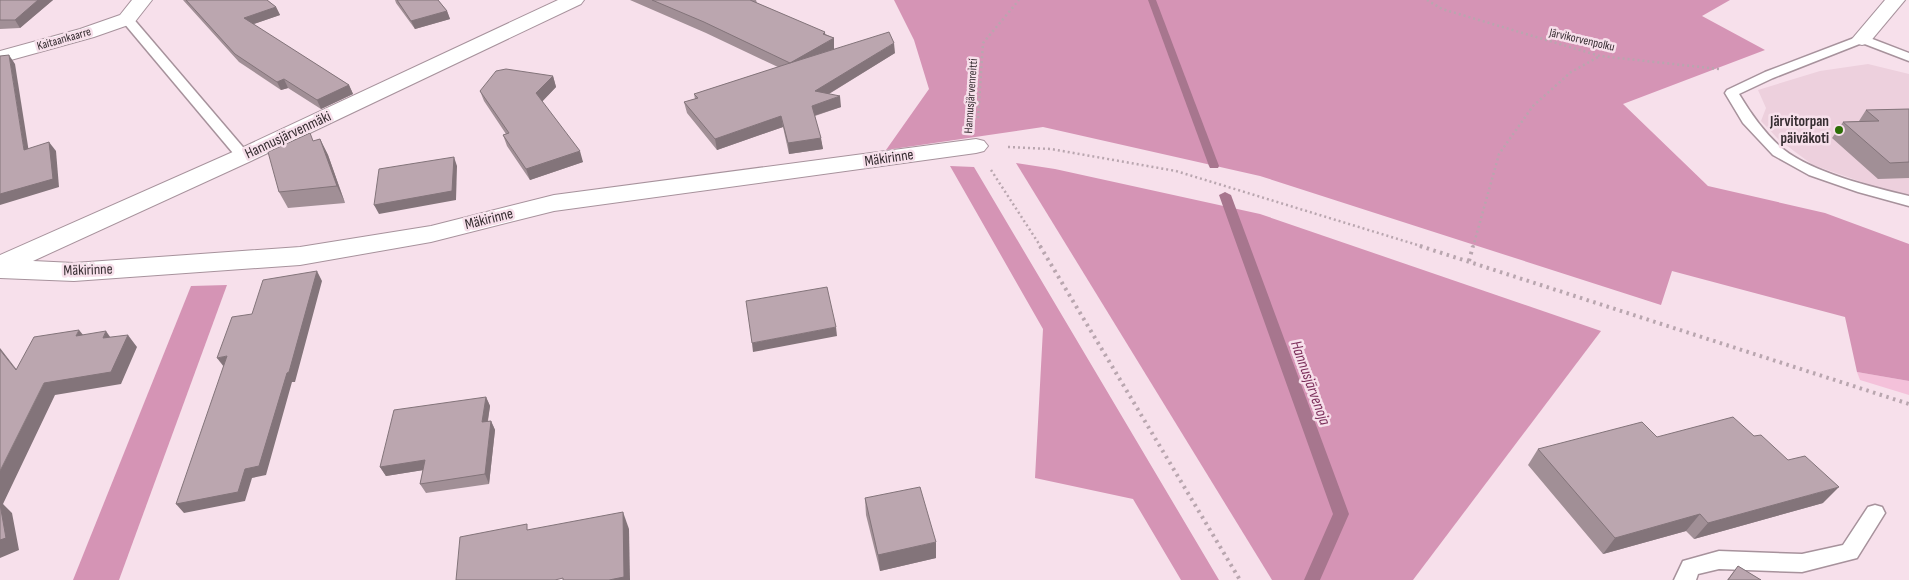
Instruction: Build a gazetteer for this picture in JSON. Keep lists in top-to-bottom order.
{
  "streets": {
    "street": ["Kaitaankaarre", "Hannusjärvenmäki", "Mäkirinne"],
    "path": ["Järvikorvenpolku", "Hannusjärvenreitti"]
  },
  "crossings": [
    ["Hannusjärvenreitti", "Mäkirinne"],
    ["Hannusjärvenmäki", "Mäkirinne"]
  ],
  "water": ["Hannusjärvenoja"],
  "places": ["Järvitorpan päiväkoti"]
}
